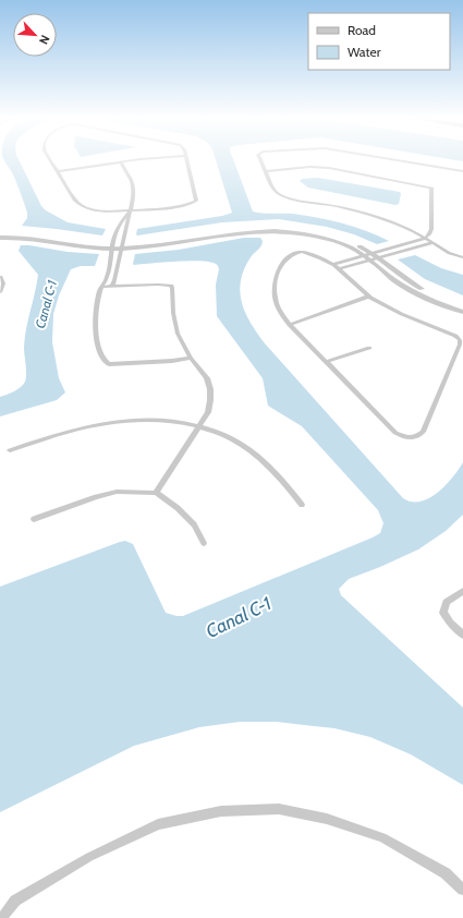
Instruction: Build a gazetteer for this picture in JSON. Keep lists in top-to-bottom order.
{
  "water": ["Canal C-1"],
  "legend": ["Road", "Water"],
  "north": "bottom right"
}
